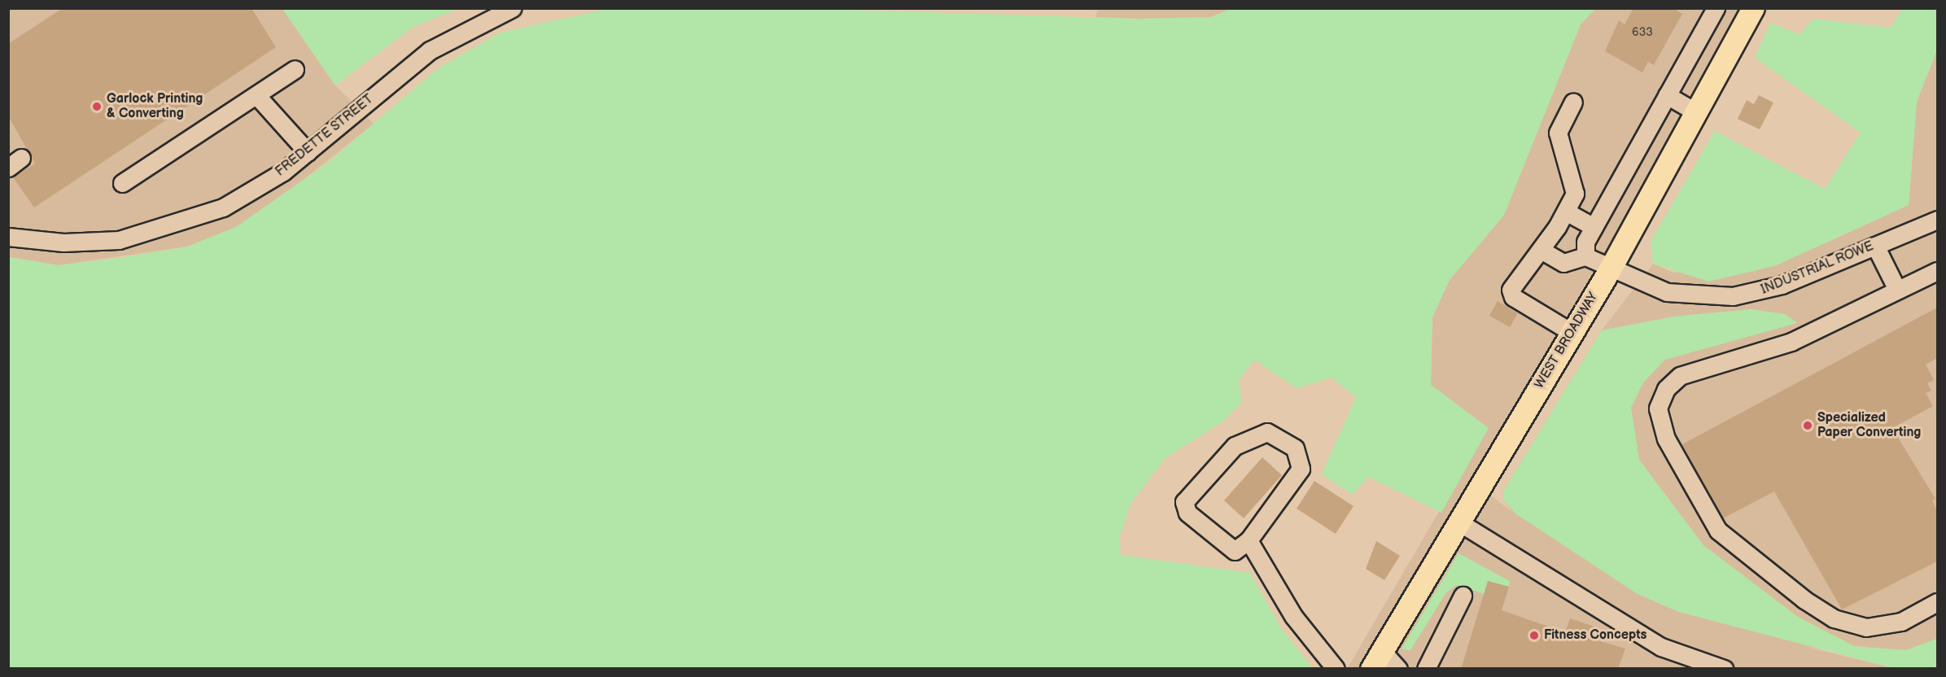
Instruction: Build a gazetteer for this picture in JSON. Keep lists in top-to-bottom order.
{
  "streets": {
    "main road": ["WEST BROADWAY"],
    "street": ["FREDETTE STREET", "INDUSTRIAL ROWE"]
  },
  "crossings": [
    ["INDUSTRIAL ROWE", "WEST BROADWAY"]
  ],
  "places": ["Garlock Printing & Converting", "Specialized Paper Converting", "Fitness Concepts"],
  "house_numbers": ["633"]
}
